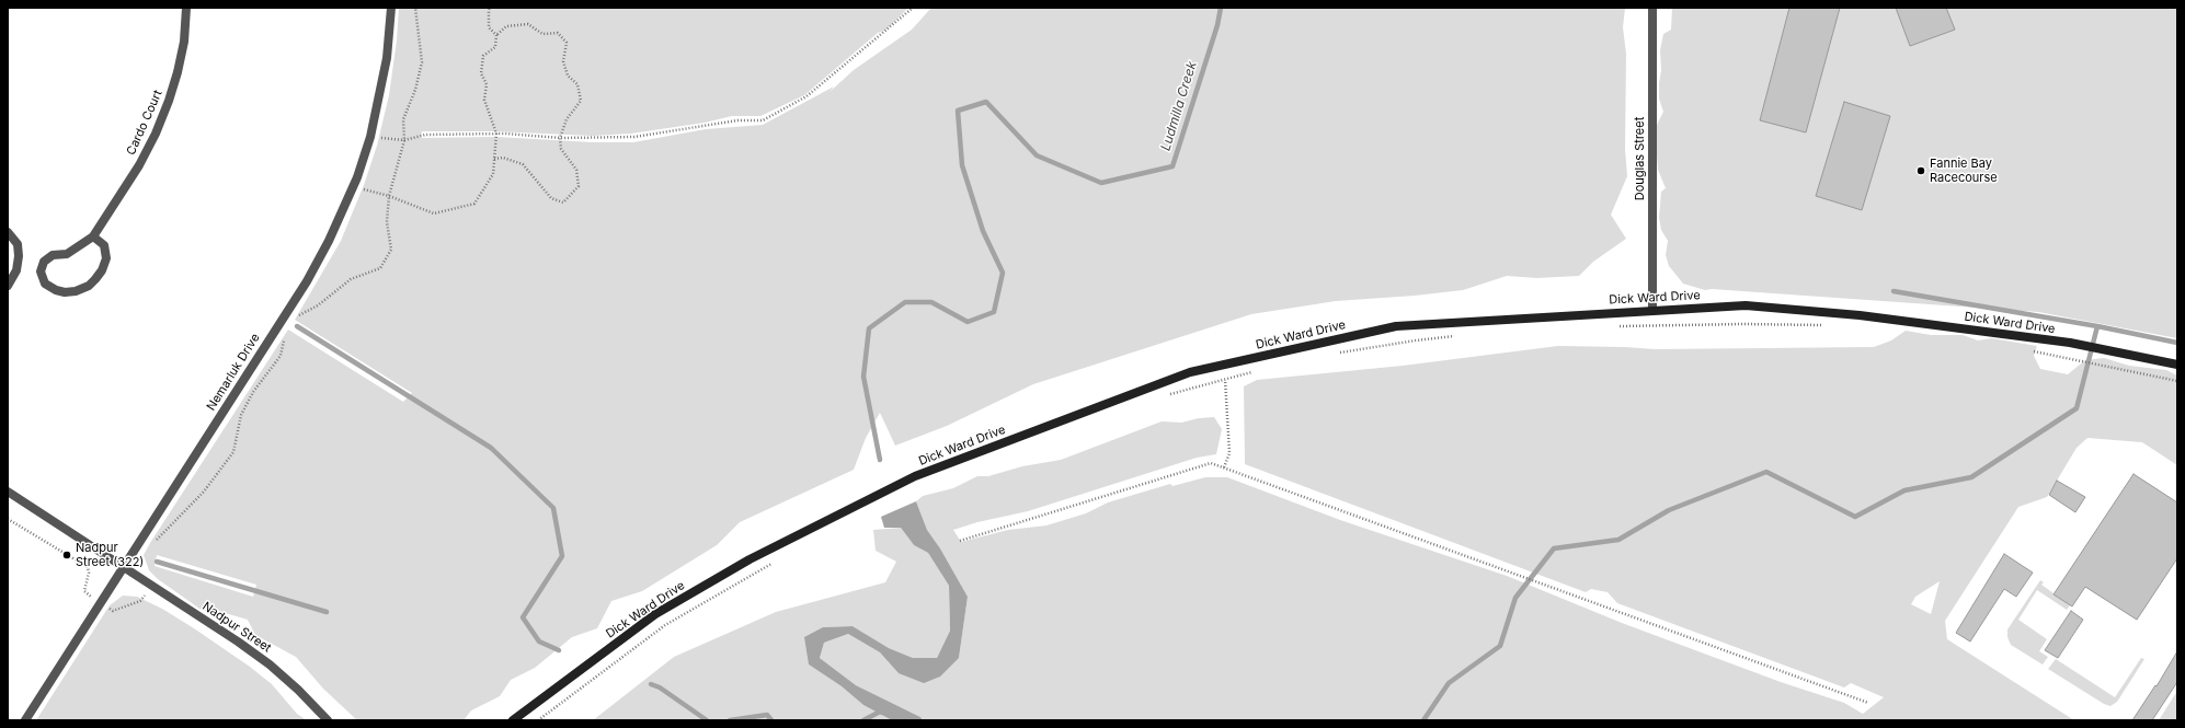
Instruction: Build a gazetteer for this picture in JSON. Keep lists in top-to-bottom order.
{
  "streets": {
    "street": [
      "Cardo Court",
      "Douglas Street",
      "Dick Ward Drive",
      "Nemarluk Drive",
      "Nadpur Street"
    ]
  },
  "crossings": [
    ["Douglas Street", "Dick Ward Drive"],
    ["Nemarluk Drive", "Nadpur Street"]
  ],
  "water": ["Ludmilla Creek"],
  "places": ["Fannie Bay Racecourse", "Nadpur Street (322)"]
}
